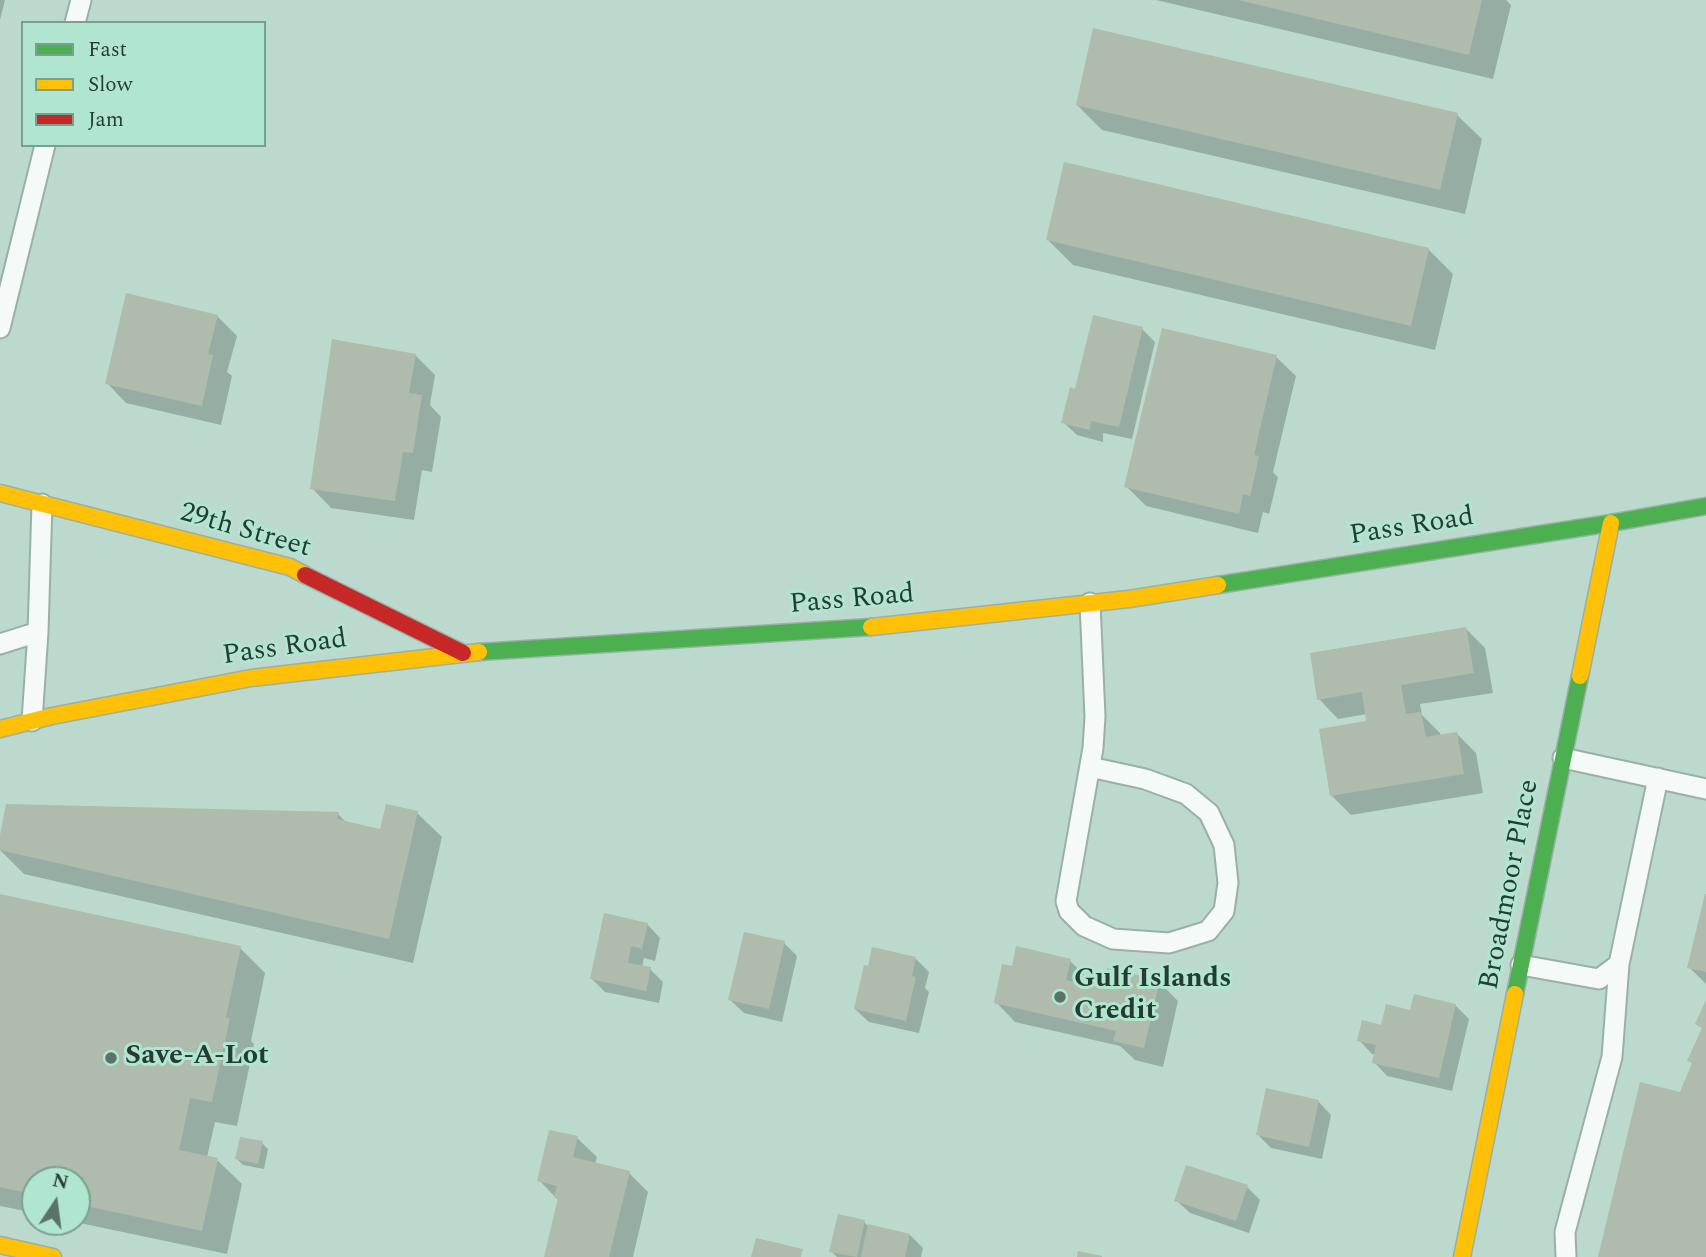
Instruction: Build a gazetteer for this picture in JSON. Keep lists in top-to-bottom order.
{
  "streets": {
    "main road": ["Pass Road", "29th Street", "Broadmoor Place"]
  },
  "crossings": [
    ["Pass Road", "29th Street"],
    ["Pass Road", "Broadmoor Place"]
  ],
  "places": ["Gulf Islands Credit", "Save-A-Lot"],
  "legend": ["Fast", "Slow", "Jam"],
  "north": "top"
}
